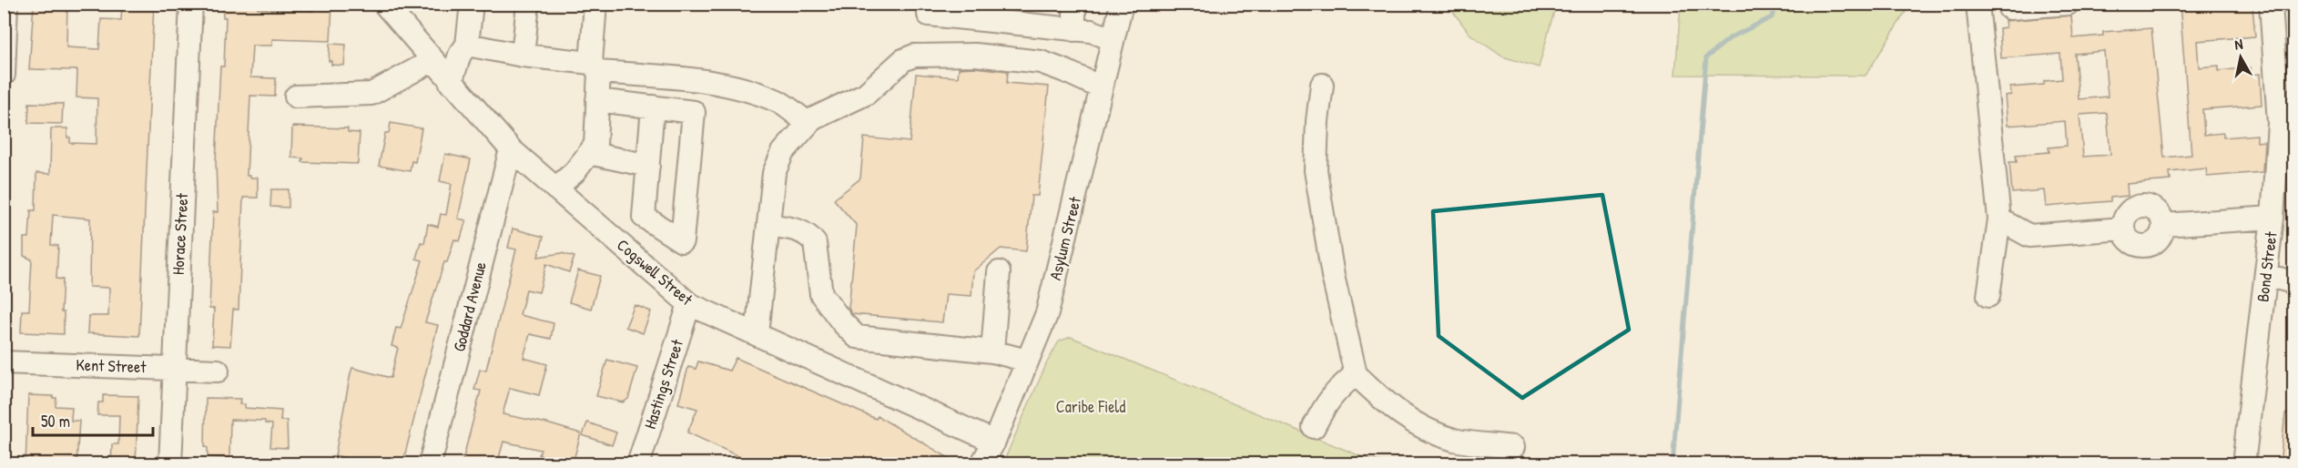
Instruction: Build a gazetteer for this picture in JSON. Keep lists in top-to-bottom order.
{
  "streets": {
    "street": [
      "Horace Street",
      "Asylum Street",
      "Bond Street",
      "Cogswell Street",
      "Goddard Avenue",
      "Kent Street",
      "Hastings Street"
    ]
  },
  "crossings": [
    ["Horace Street", "Kent Street"],
    ["Asylum Street", "Cogswell Street"],
    ["Cogswell Street", "Goddard Avenue"],
    ["Cogswell Street", "Hastings Street"]
  ],
  "parks": ["Caribe Field"],
  "scale_bar": "50 m",
  "north": "top"
}
